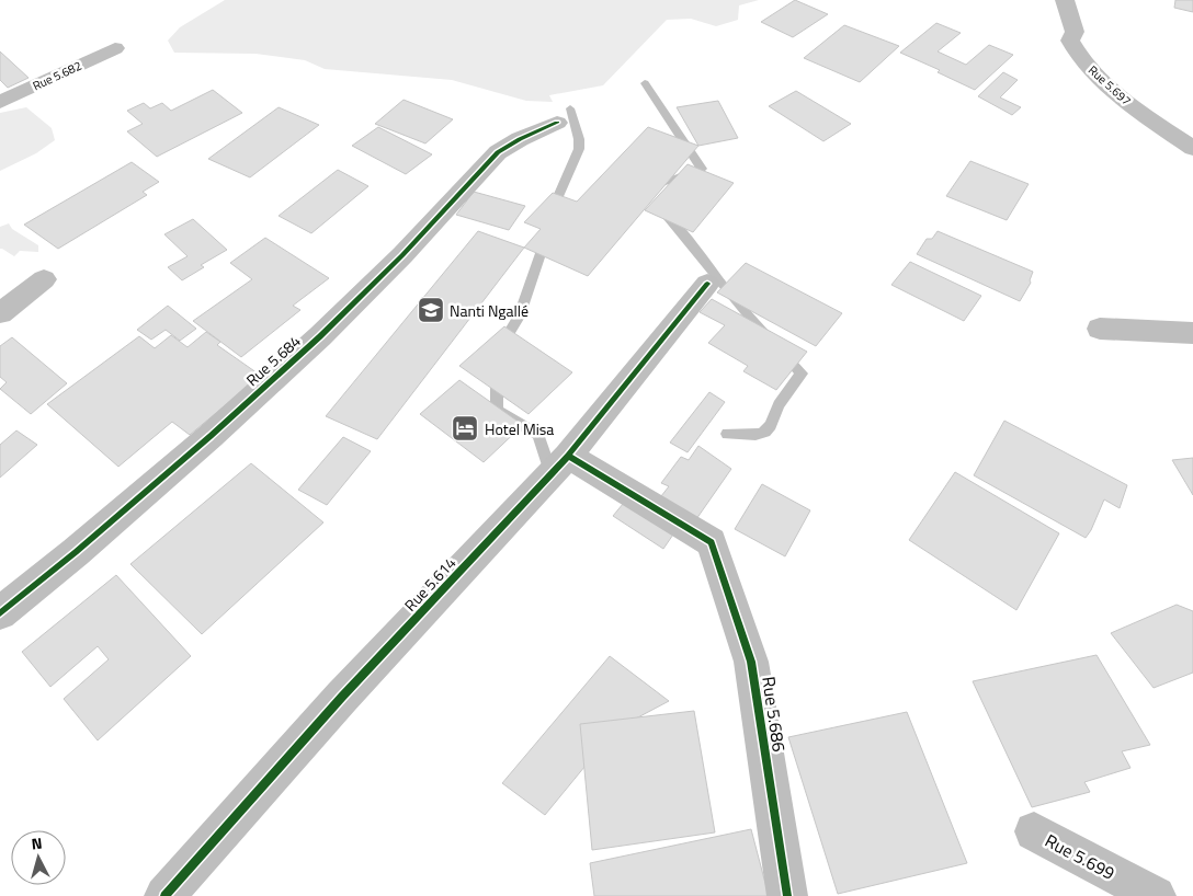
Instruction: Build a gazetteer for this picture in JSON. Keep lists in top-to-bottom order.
{
  "streets": {
    "street": [
      "Rue 5.682",
      "Rue 5.697",
      "Rue 5.684",
      "Rue 5.614",
      "Rue 5.686",
      "Rue 5.699"
    ]
  },
  "crossings": [
    ["Rue 5.614", "Rue 5.686"]
  ],
  "places": {
    "school or university": ["Nanti Ngallé"],
    "hotel": ["Hotel Misa"]
  },
  "north": "top"
}
